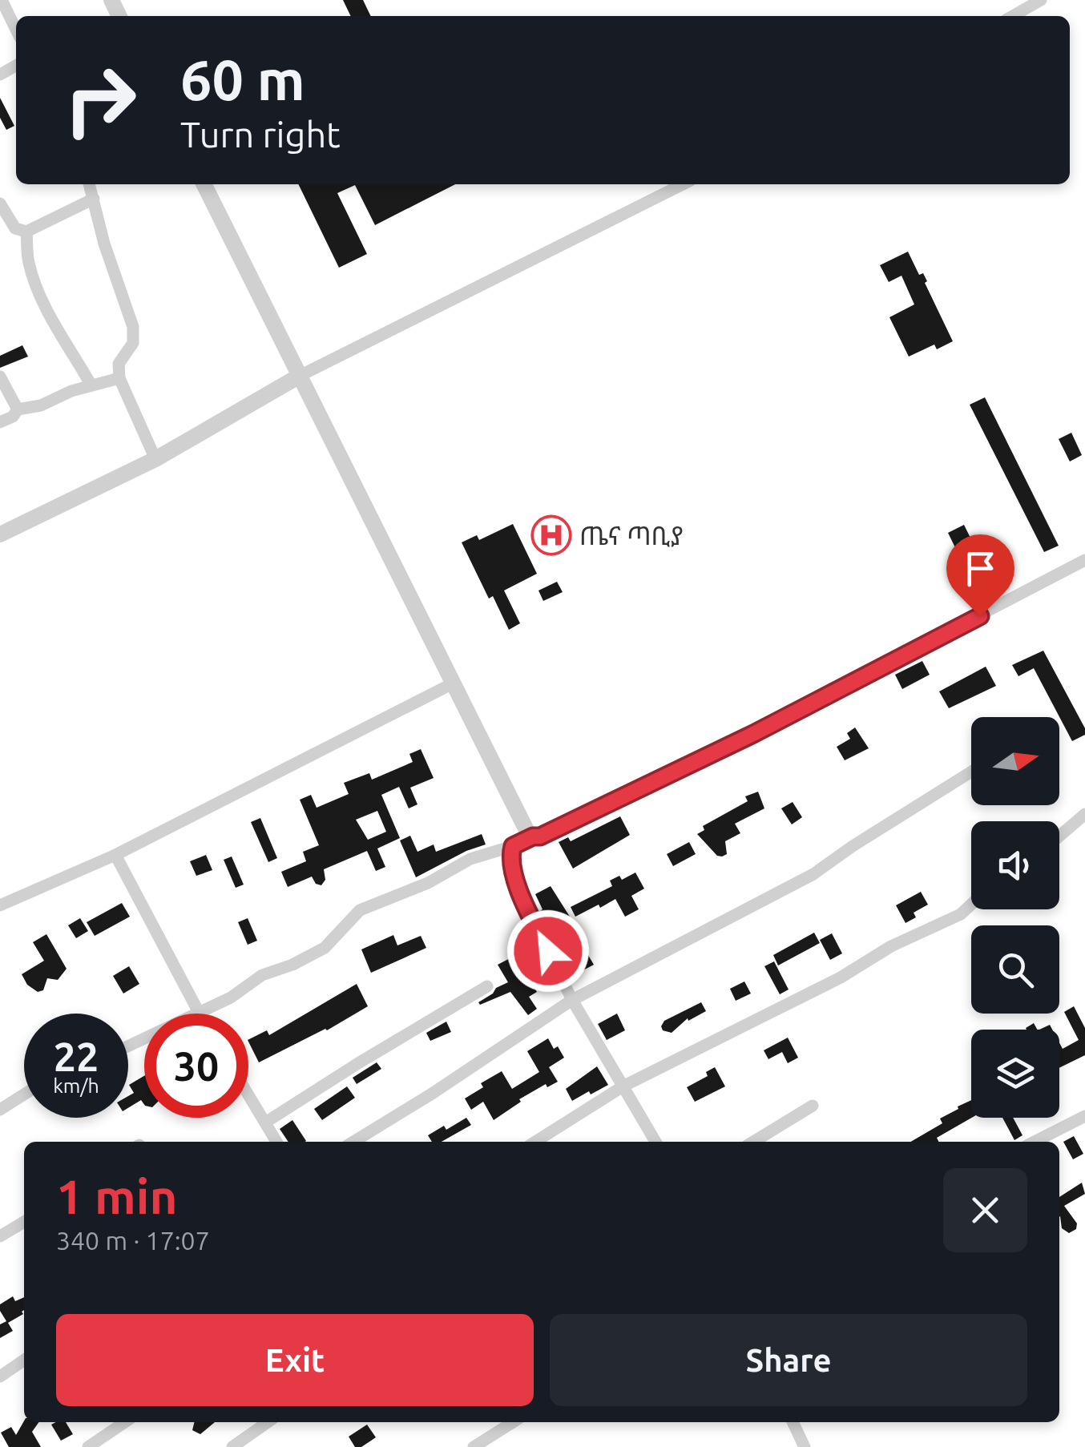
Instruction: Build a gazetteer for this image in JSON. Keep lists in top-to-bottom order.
{
  "places": {
    "hospital": ["ጤና ጣቢያ"]
  },
  "north": "right",
  "page": {
    "turn": ["60 m", "Turn right"],
    "speed": "22 km/h",
    "limit": "30",
    "heading": ["1 min", "340 m · 17:07"],
    "buttons": ["Exit", "Share"]
  }
}
